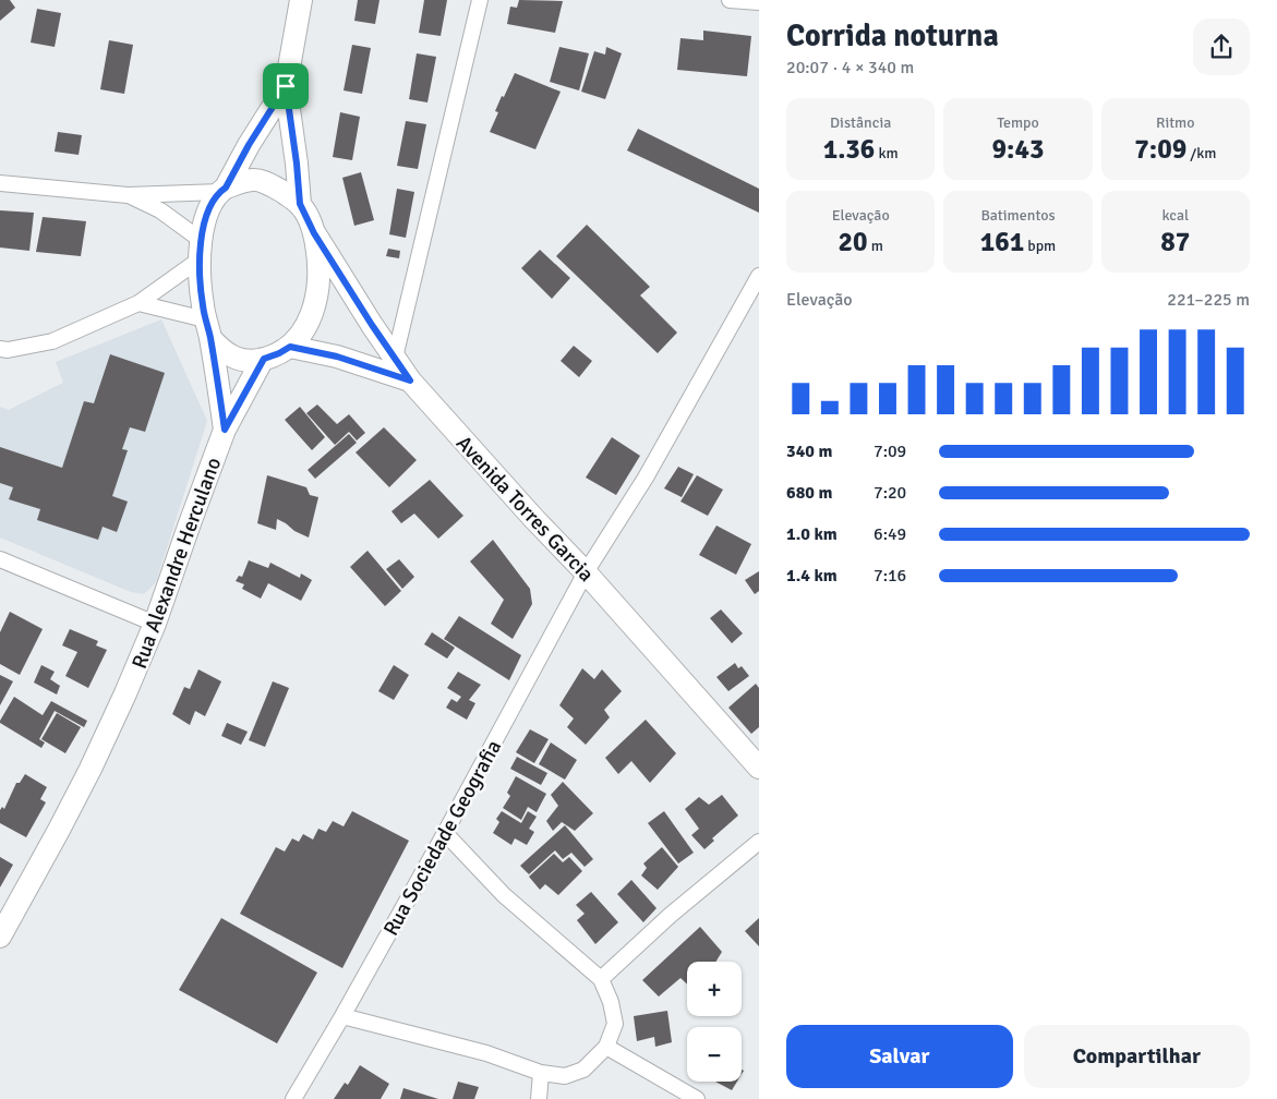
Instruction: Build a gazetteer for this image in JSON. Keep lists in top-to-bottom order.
{
  "streets": {
    "main road": ["Avenida Torres Garcia", "Rua Alexandre Herculano"],
    "street": ["Rua Sociedade Geografia"]
  },
  "crossings": [
    ["Avenida Torres Garcia", "Rua Alexandre Herculano"],
    ["Avenida Torres Garcia", "Rua Sociedade Geografia"]
  ],
  "page": {
    "heading": ["Corrida noturna", "20:07 · 4 × 340 m"],
    "stats": [
      ["Distância", "1.36 km"],
      ["Tempo", "9:43"],
      ["Ritmo", "7:09 /km"],
      ["Elevação", "20 m"],
      ["Batimentos", "161 bpm"],
      ["kcal", "87"]
    ],
    "chart": ["Elevação", "221–225 m"],
    "list": [
      {
        "name": "340 m",
        "note": "7:09"
      },
      {
        "name": "680 m",
        "note": "7:20"
      },
      {
        "name": "1.0 km",
        "note": "6:49"
      },
      {
        "name": "1.4 km",
        "note": "7:16"
      }
    ],
    "map_buttons": ["+", "−"],
    "buttons": ["Salvar", "Compartilhar"]
  }
}
